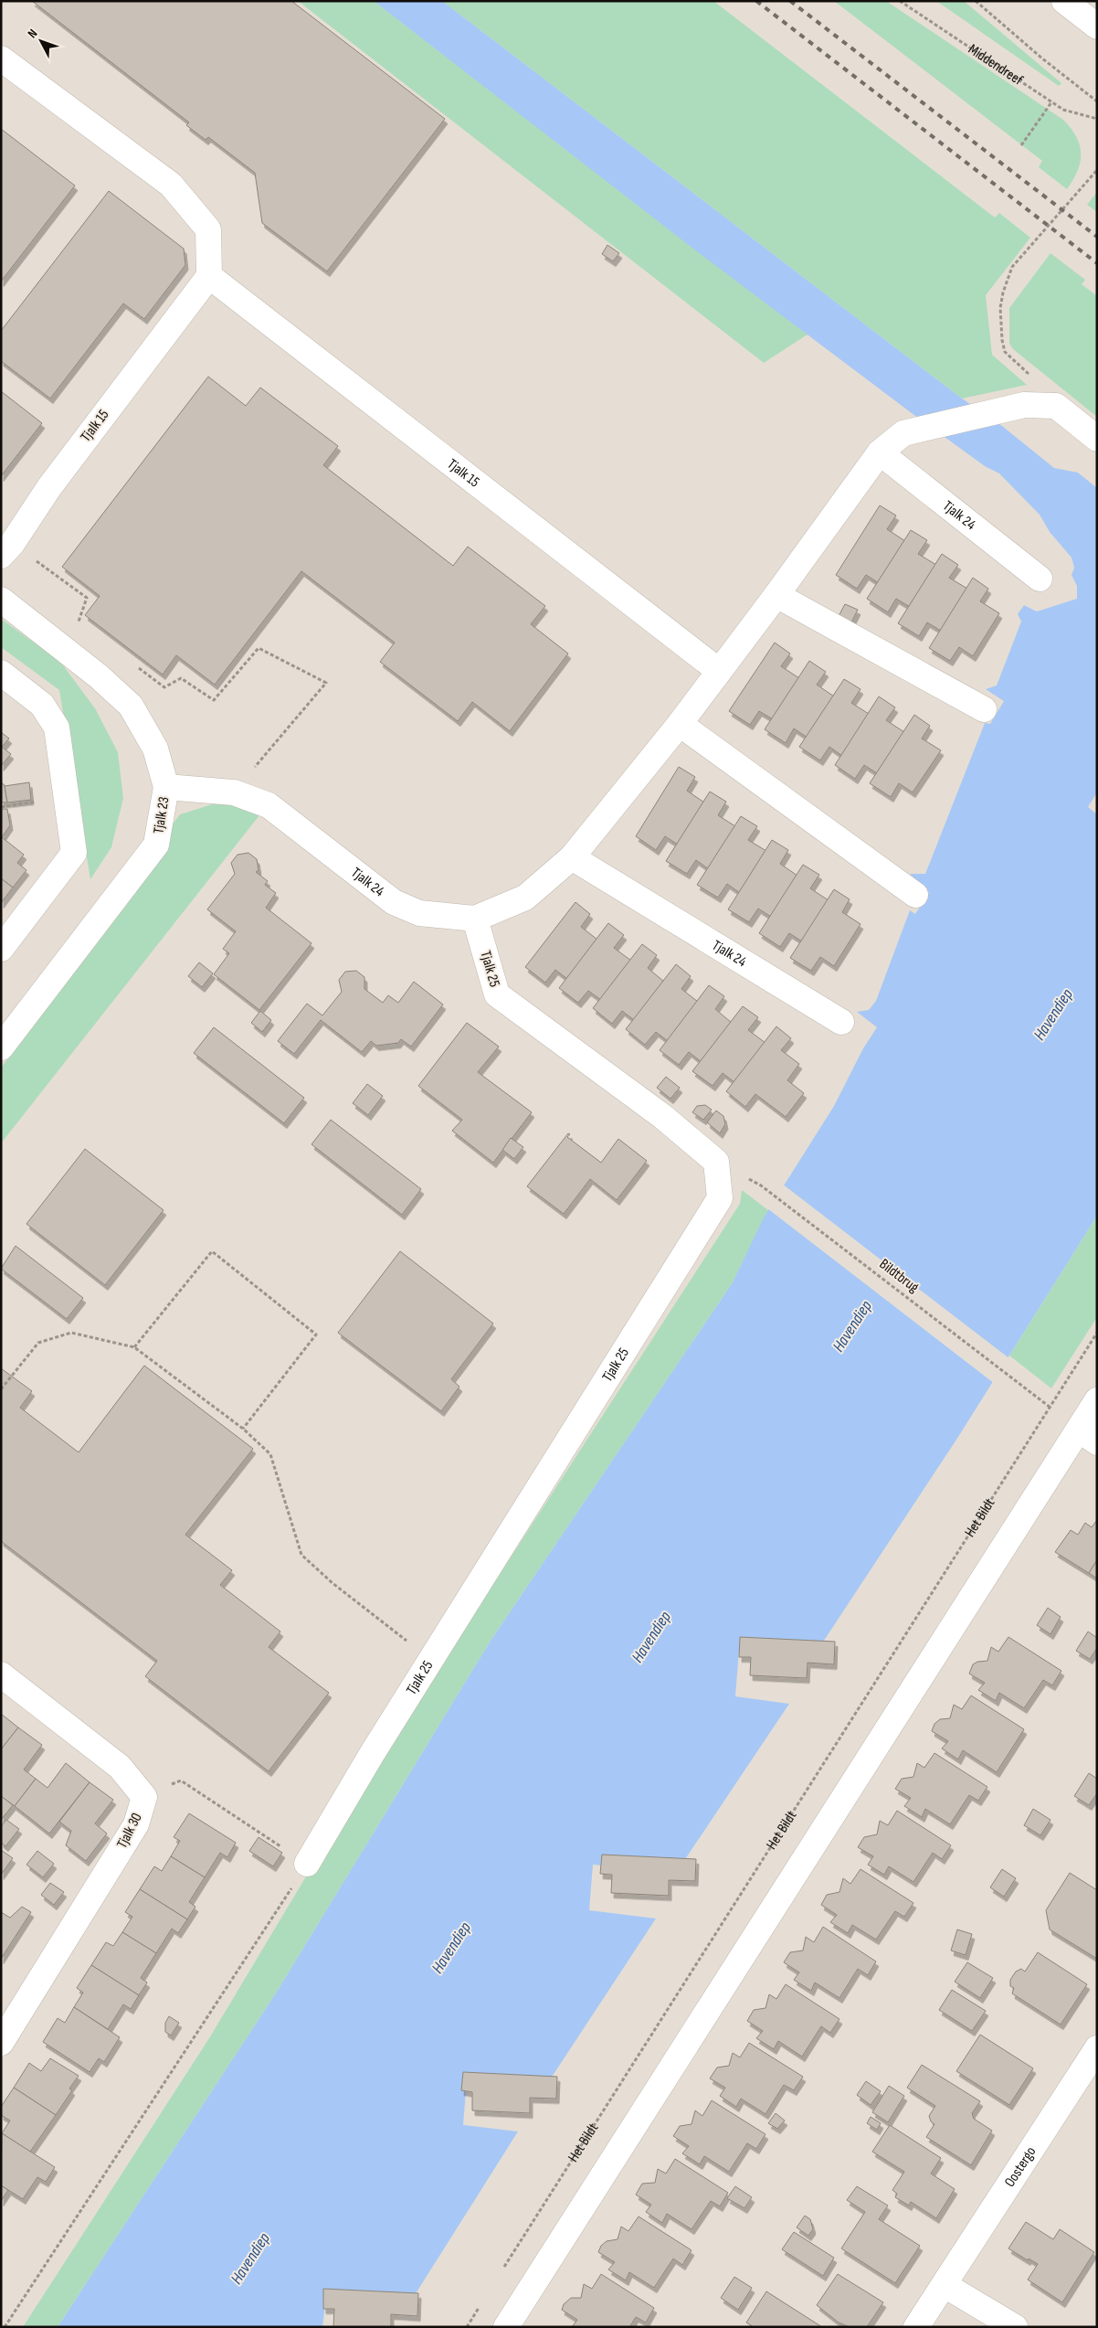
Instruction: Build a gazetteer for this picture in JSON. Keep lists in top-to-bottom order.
{
  "streets": {
    "street": [
      "Tjalk 15",
      "Tjalk 24",
      "Tjalk 23",
      "Tjalk 25",
      "Tjalk 30",
      "Oostergo"
    ],
    "path": ["Middendreef", "Bildtbrug", "Het Bildt"]
  },
  "crossings": [
    ["Tjalk 15", "Tjalk 24"],
    ["Tjalk 24", "Tjalk 23"],
    ["Tjalk 24", "Tjalk 25"],
    ["Bildtbrug", "Het Bildt"]
  ],
  "water": ["Havendiep"],
  "north": "top left"
}
